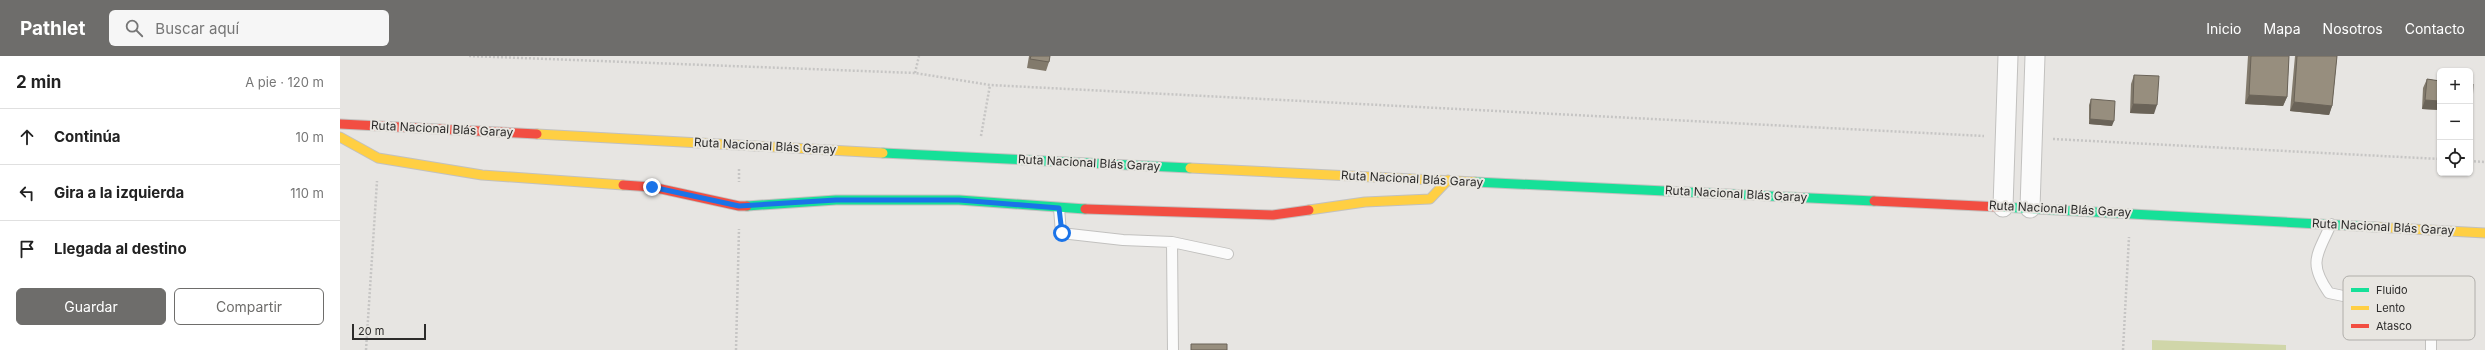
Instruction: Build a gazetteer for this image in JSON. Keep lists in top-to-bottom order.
{
  "streets": {
    "main road": ["Ruta Nacional Blás Garay"]
  },
  "legend": ["Fluido", "Lento", "Atasco"],
  "scale_bar": "20 m",
  "page": {
    "header": "Pathlet",
    "search": "Buscar aquí",
    "nav": [
      "Inicio",
      "Mapa",
      "Nosotros",
      "Contacto"
    ],
    "heading": ["2 min", "A pie · 120 m"],
    "map_buttons": ["+", "−"],
    "list": [
      ["Continúa", "10 m"],
      ["Gira a la izquierda", "110 m"],
      "Llegada al destino"
    ],
    "buttons": ["Guardar", "Compartir"],
    "scale": "20 m"
  }
}
